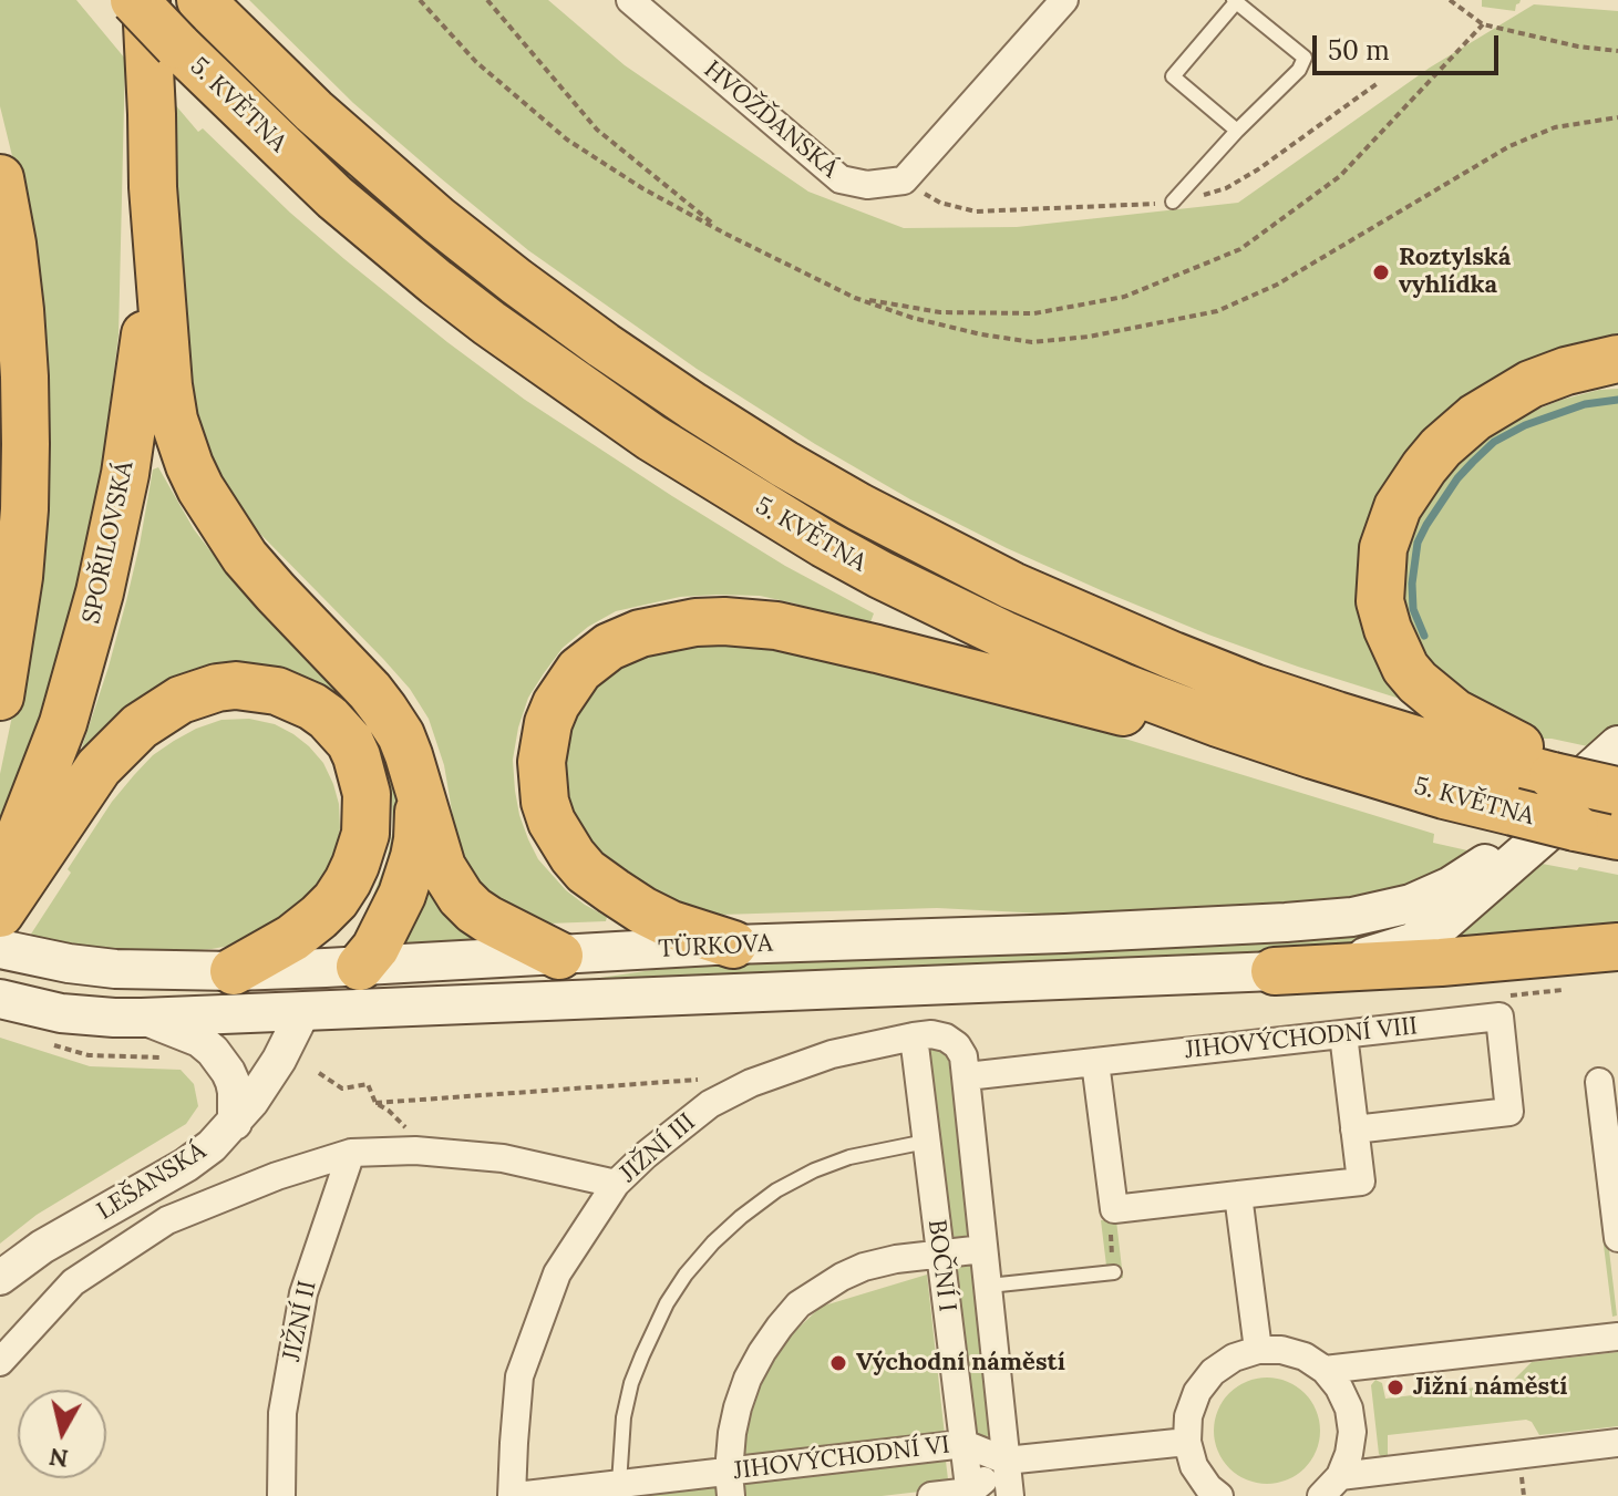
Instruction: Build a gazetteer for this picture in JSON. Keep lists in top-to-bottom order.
{
  "streets": {
    "highway": ["5. KVĚTNA", "SPOŘILOVSKÁ"],
    "main road": ["TÜRKOVA"],
    "street": [
      "HVOŽĎANSKÁ",
      "JIHOVÝCHODNÍ VIII",
      "JIŽNÍ III",
      "LEŠANSKÁ",
      "BOČNÍ I",
      "JIŽNÍ II",
      "JIHOVÝCHODNÍ VI"
    ]
  },
  "crossings": [
    ["5. KVĚTNA", "TÜRKOVA"],
    ["TÜRKOVA", "LEŠANSKÁ"],
    ["JIHOVÝCHODNÍ VIII", "BOČNÍ I"],
    ["JIŽNÍ III", "BOČNÍ I"],
    ["JIŽNÍ III", "JIHOVÝCHODNÍ VI"],
    ["BOČNÍ I", "JIHOVÝCHODNÍ VI"]
  ],
  "places": ["Roztylská vyhlídka", "Východní náměstí", "Jižní náměstí"],
  "scale_bar": "50 m",
  "north": "bottom"
}
